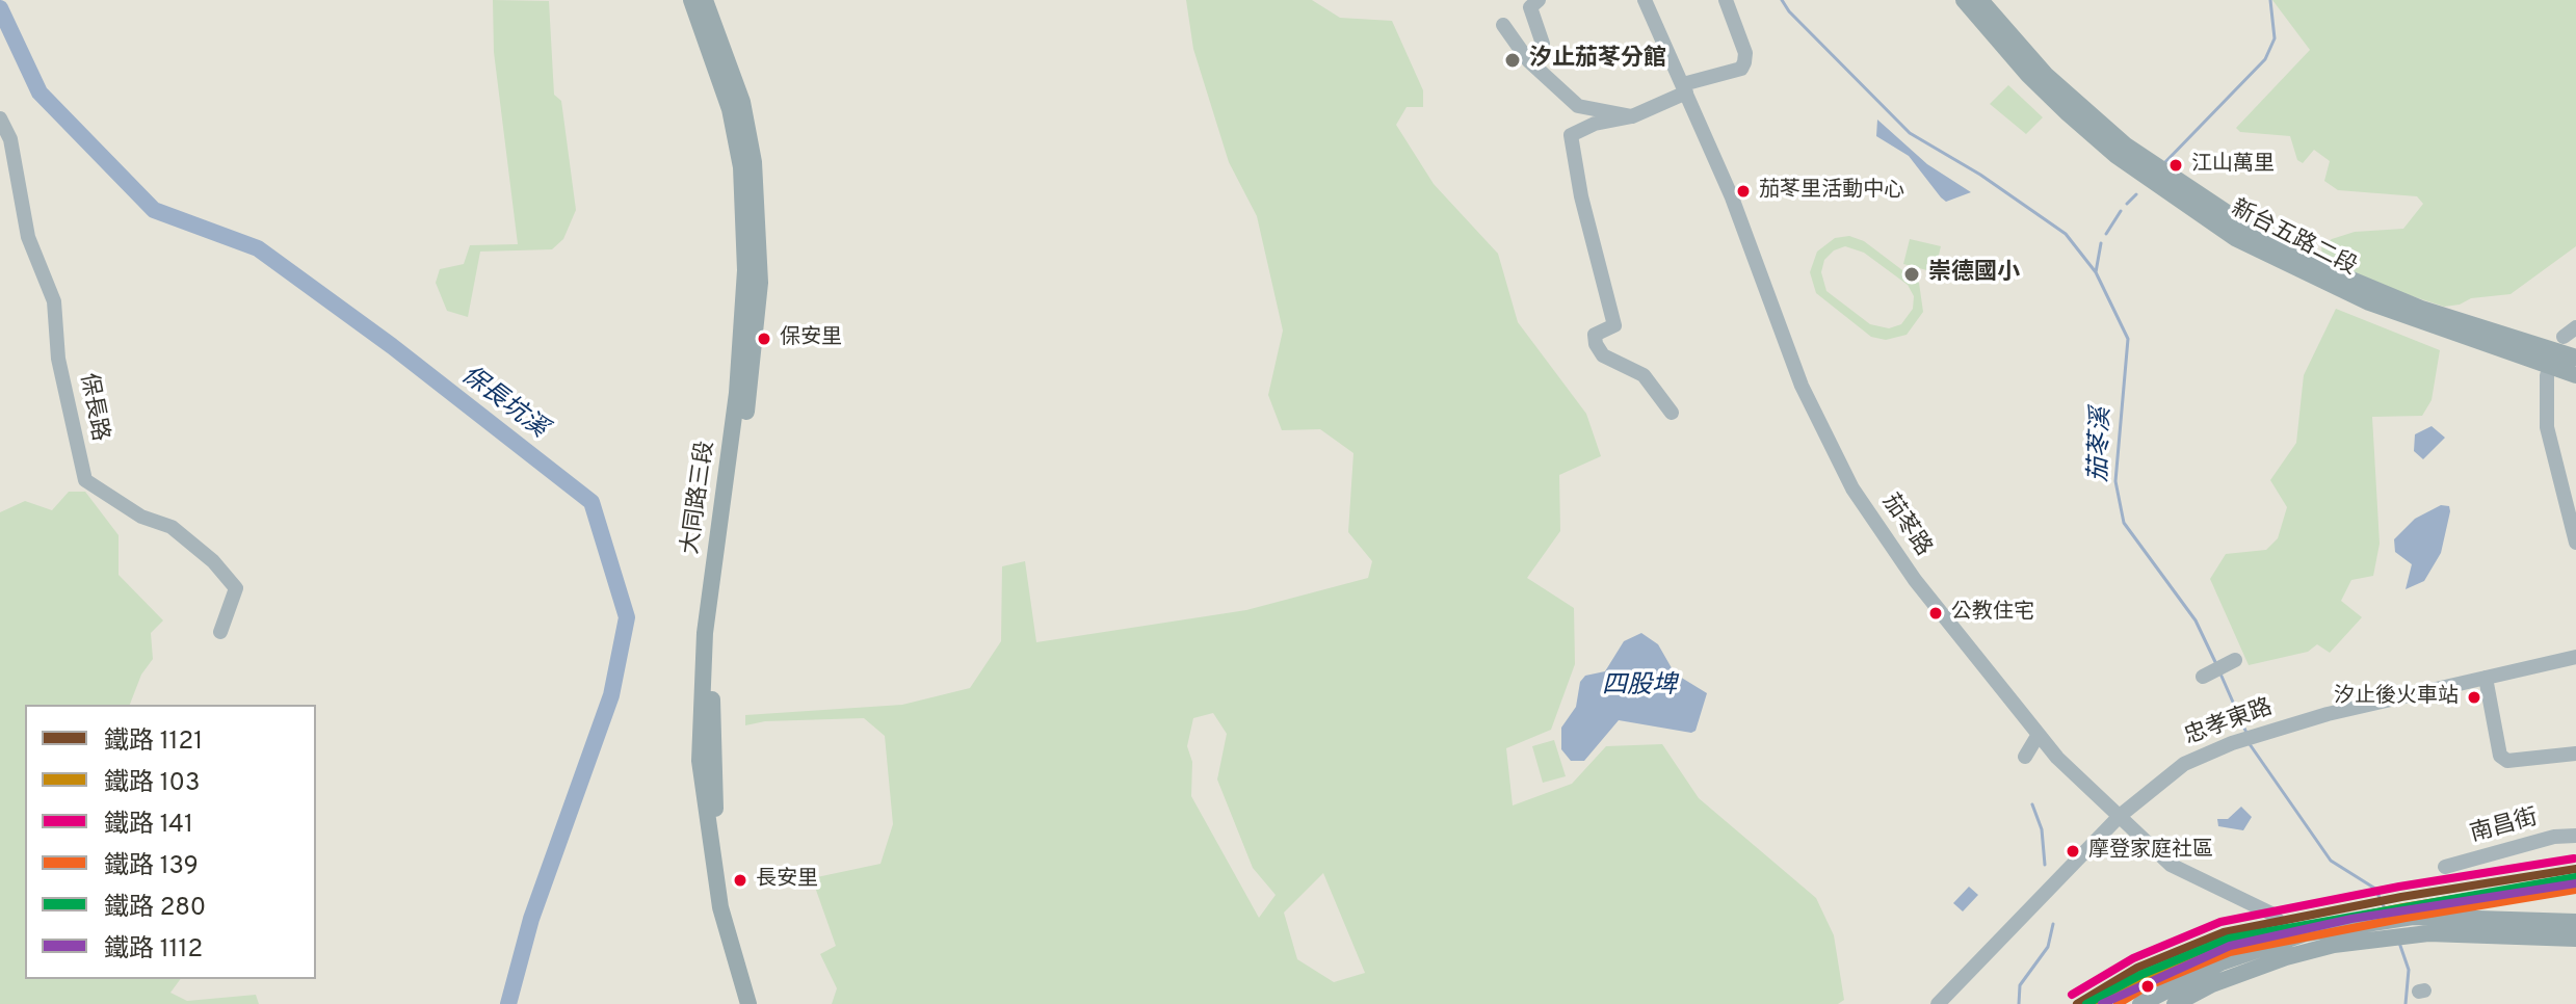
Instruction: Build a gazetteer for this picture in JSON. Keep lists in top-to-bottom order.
{
  "streets": {
    "main road": ["新台五路二段", "大同路三段"],
    "street": [
      "保長路",
      "茄苳路",
      "忠孝東路",
      "南昌街"
    ]
  },
  "crossings": [
    ["茄苳路", "忠孝東路"]
  ],
  "water": ["保長坑溪", "茄苳溪", "四股埤"],
  "places": [
    "汐止茄苳分館",
    "江山萬里",
    "茄苳里活動中心",
    "崇德國小",
    "保安里",
    "公教住宅",
    "汐止後火車站",
    "摩登家庭社區",
    "長安里"
  ],
  "lines": [
    "rail line 141",
    "rail line 1121",
    "rail line 280",
    "rail line 103",
    "rail line 1112",
    "rail line 139"
  ],
  "legend": [
    "鐵路 1121",
    "鐵路 103",
    "鐵路 141",
    "鐵路 139",
    "鐵路 280",
    "鐵路 1112"
  ]
}
